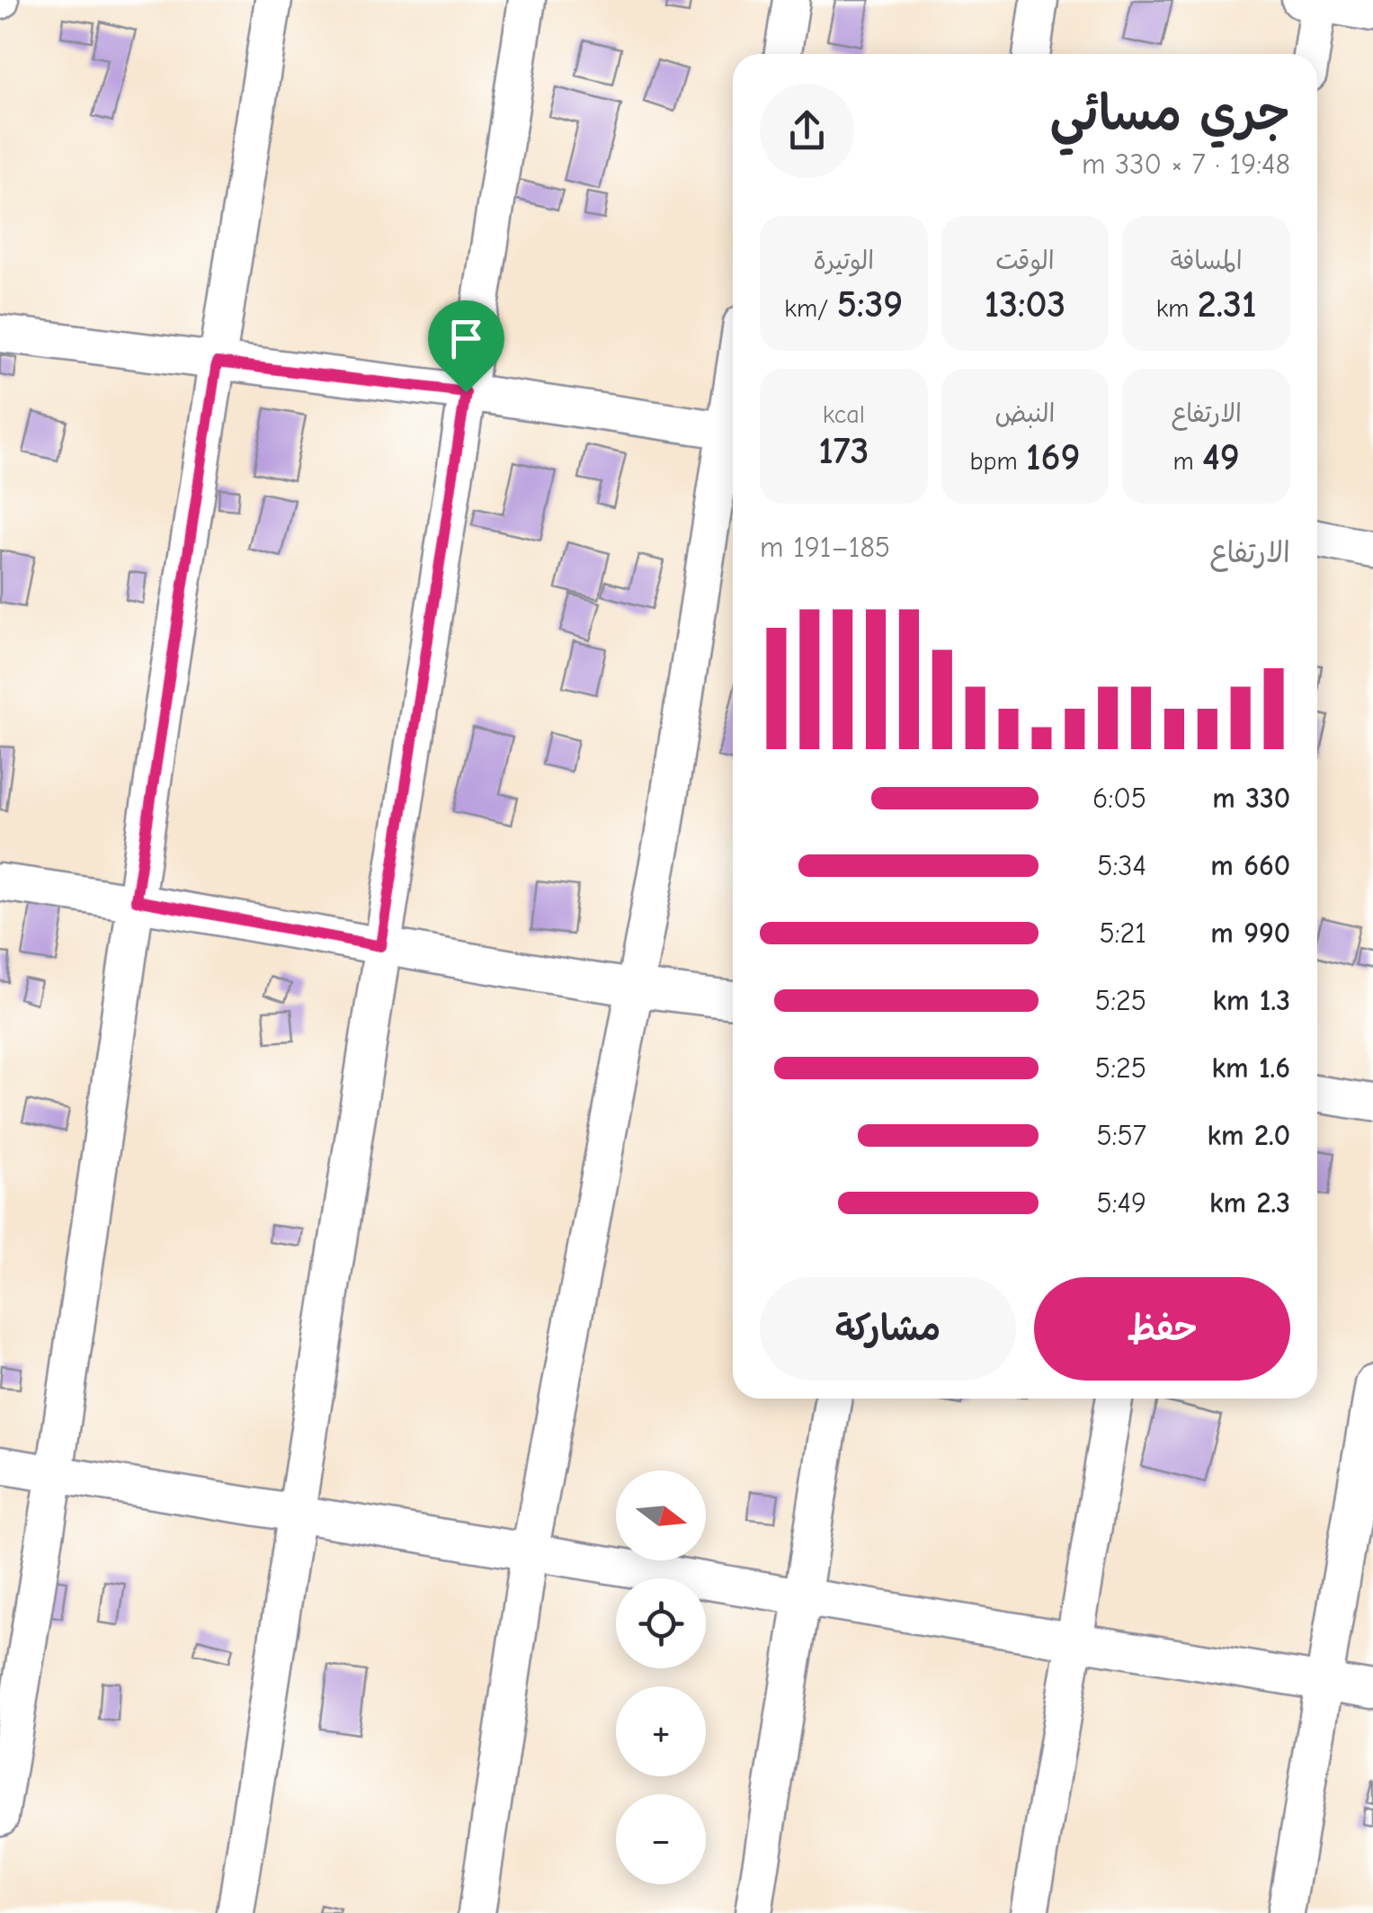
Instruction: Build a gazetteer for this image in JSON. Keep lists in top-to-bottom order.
{
  "north": "right",
  "page": {
    "heading": ["جري مسائي", "19:48 · 7 × 330 m"],
    "stats": [
      ["المسافة", "2.31 km"],
      ["الوقت", "13:03"],
      ["الوتيرة", "5:39 /km"],
      ["الارتفاع", "49 m"],
      ["النبض", "169 bpm"],
      ["kcal", "173"]
    ],
    "chart": ["الارتفاع", "185–191 m"],
    "list": [
      {
        "name": "330 m",
        "note": "6:05"
      },
      {
        "name": "660 m",
        "note": "5:34"
      },
      {
        "name": "990 m",
        "note": "5:21"
      },
      {
        "name": "1.3 km",
        "note": "5:25"
      },
      {
        "name": "1.6 km",
        "note": "5:25"
      },
      {
        "name": "2.0 km",
        "note": "5:57"
      },
      {
        "name": "2.3 km",
        "note": "5:49"
      }
    ],
    "buttons": ["حفظ", "مشاركة"],
    "map_buttons": ["+", "−"]
  }
}
